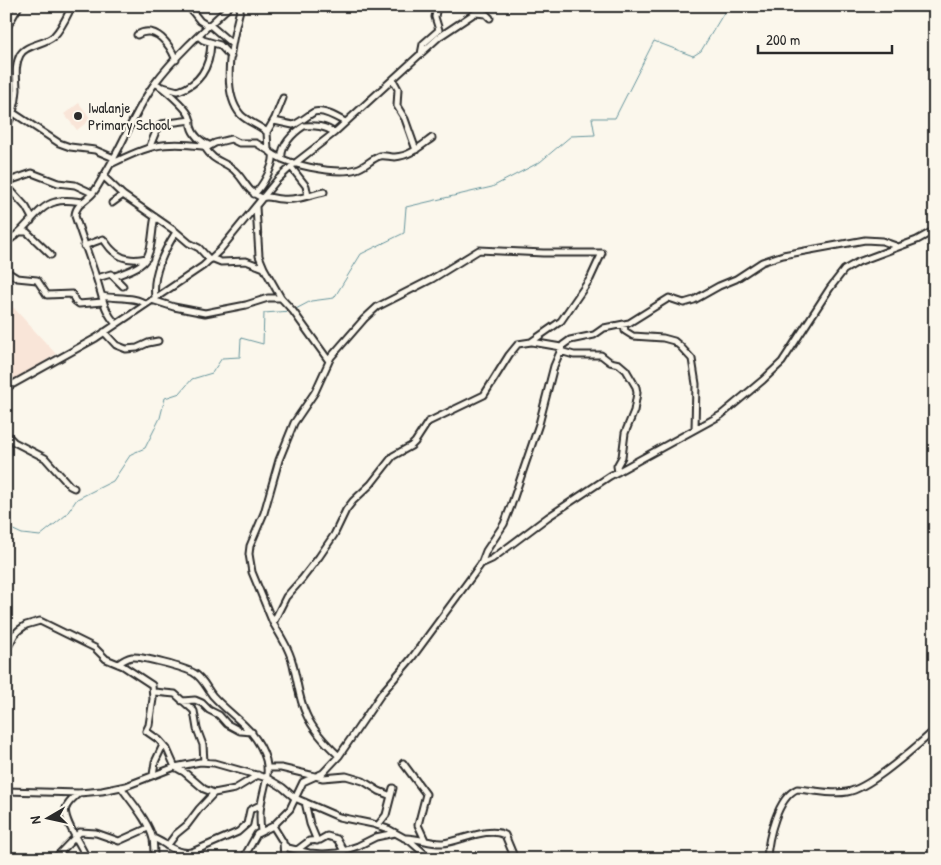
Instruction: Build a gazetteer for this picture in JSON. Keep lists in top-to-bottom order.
{
  "places": ["Iwalanje Primary School"],
  "scale_bar": "200 m",
  "north": "left"
}
